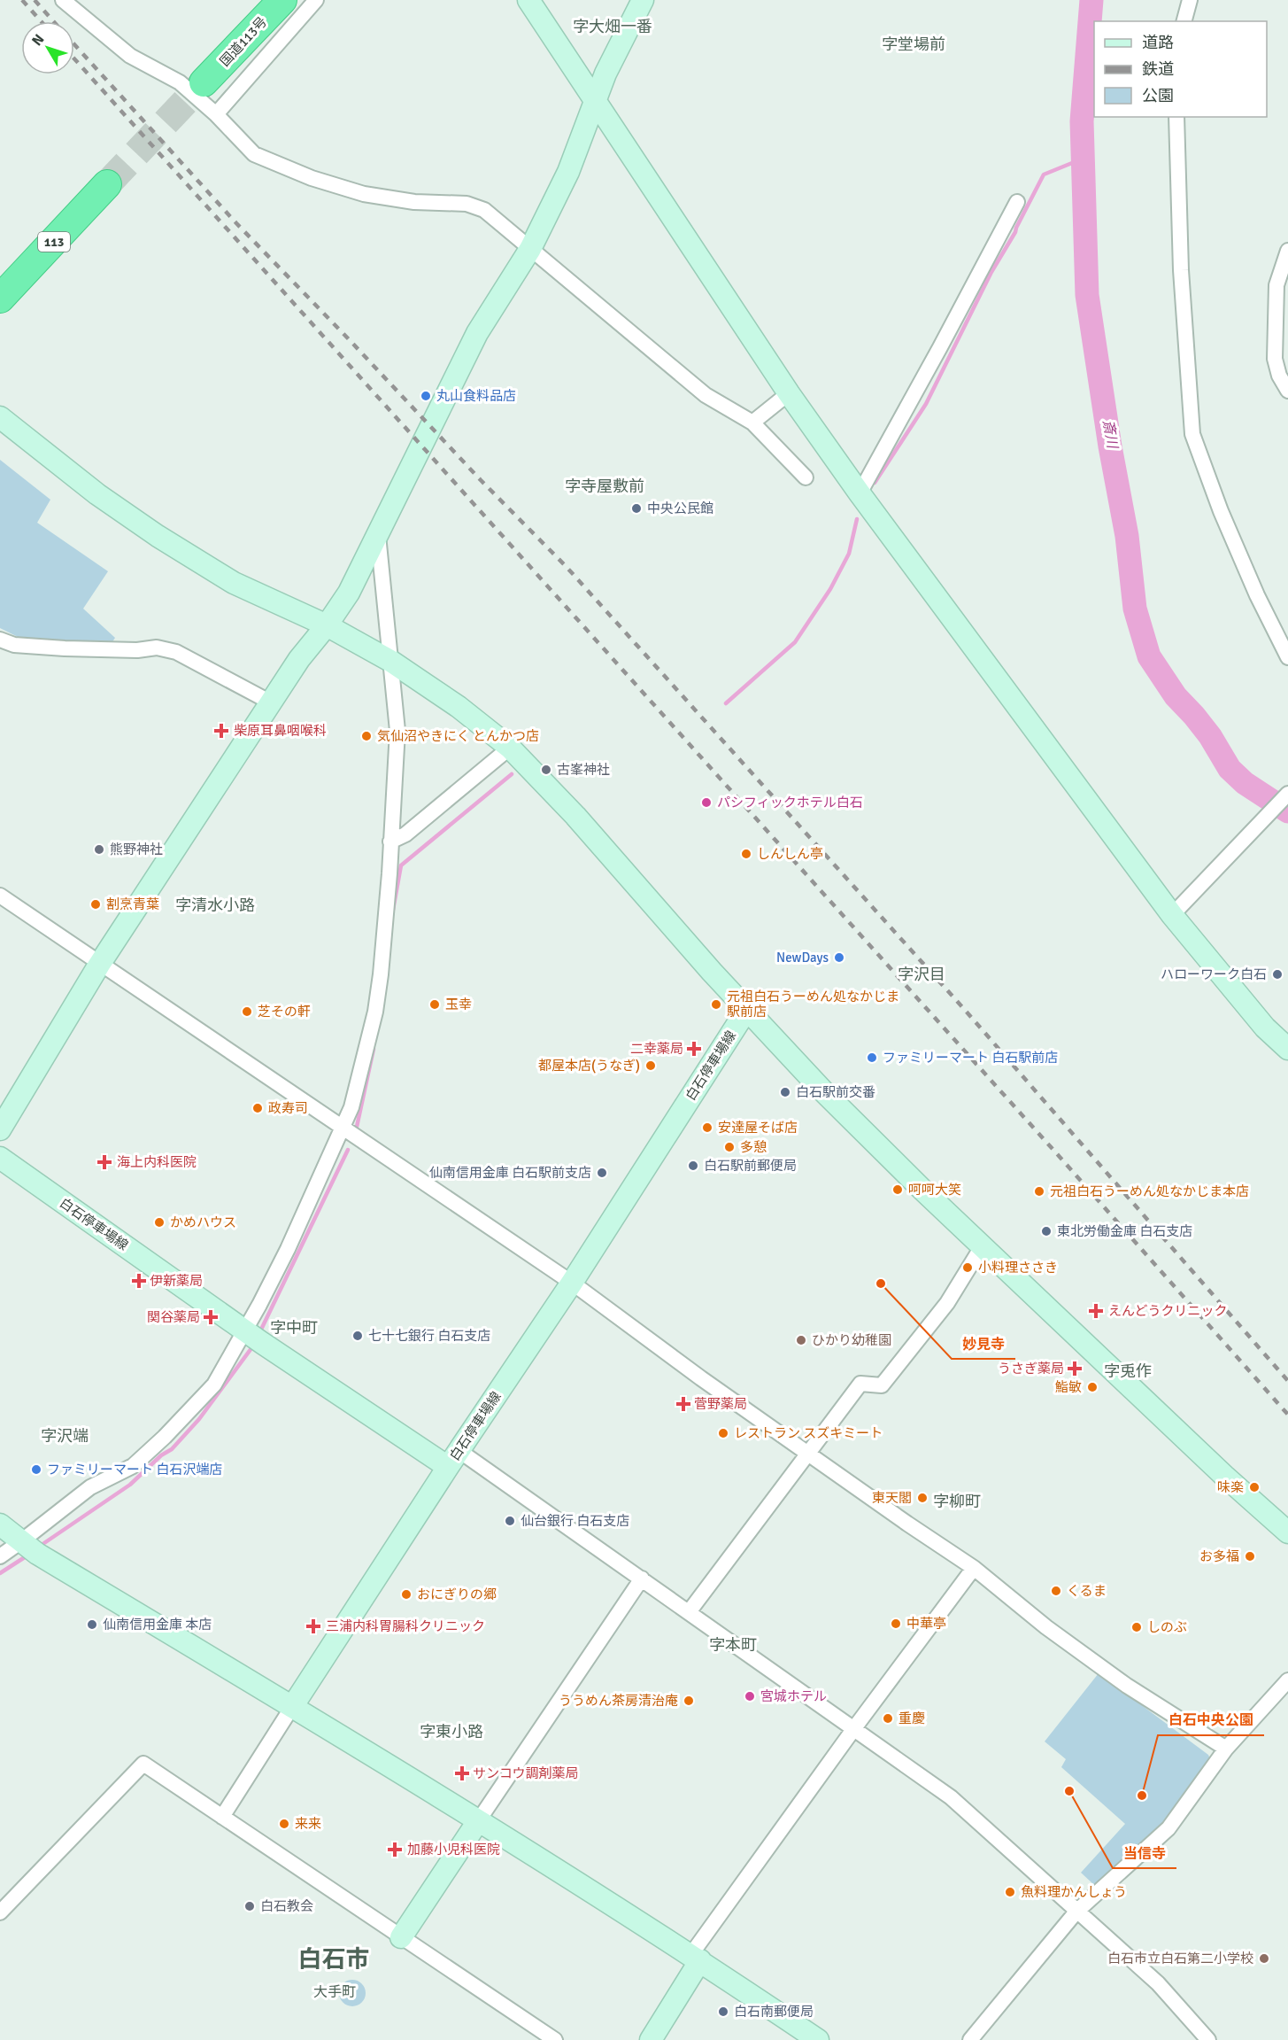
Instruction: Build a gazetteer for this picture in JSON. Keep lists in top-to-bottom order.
{
  "streets": {
    "highway": ["国道113号", "113"],
    "street": ["白石停車場線"]
  },
  "districts": [
    "字大畑一番",
    "字堂場前",
    "字寺屋敷前",
    "字清水小路",
    "字沢目",
    "字中町",
    "字兎作",
    "字沢端",
    "字柳町",
    "字本町",
    "字東小路",
    "白石市",
    "大手町"
  ],
  "water": ["斎川"],
  "places": {
    "other": [
      "丸山食料品店",
      "中央公民館",
      "気仙沼やきにく とんかつ店",
      "古峯神社",
      "パシフィックホテル白石",
      "熊野神社",
      "しんしん亭",
      "割烹青葉",
      "NewDays",
      "ハローワーク白石",
      "玉幸",
      "元祖白石うーめん処なかじま 駅前店",
      "芝その軒",
      "ファミリーマート 白石駅前店",
      "都屋本店(うなぎ)",
      "白石駅前交番",
      "政寿司",
      "安達屋そば店",
      "多憩",
      "白石駅前郵便局",
      "仙南信用金庫 白石駅前支店",
      "呵呵大笑",
      "元祖白石うーめん処なかじま本店",
      "かめハウス",
      "東北労働金庫 白石支店",
      "小料理ささき",
      "妙見寺",
      "七十七銀行 白石支店",
      "ひかり幼稚園",
      "鮨敏",
      "レストラン スズキミート",
      "ファミリーマート 白石沢端店",
      "味楽",
      "東天閣",
      "仙台銀行 白石支店",
      "お多福",
      "くるま",
      "おにぎりの郷",
      "中華亭",
      "仙南信用金庫 本店",
      "しのぶ",
      "宮城ホテル",
      "ううめん茶房清治庵",
      "重慶",
      "当信寺",
      "白石中央公園",
      "来来",
      "魚料理かんしょう",
      "白石教会",
      "白石市立白石第二小学校",
      "白石南郵便局"
    ],
    "health": [
      "柴原耳鼻咽喉科",
      "二幸薬局",
      "海上内科医院",
      "伊新薬局",
      "えんどうクリニック",
      "関谷薬局",
      "うさぎ薬局",
      "菅野薬局",
      "三浦内科胃腸科クリニック",
      "サンコウ調剤薬局",
      "加藤小児科医院"
    ]
  },
  "legend": ["道路", "鉄道", "公園"],
  "north": "top left"
}
